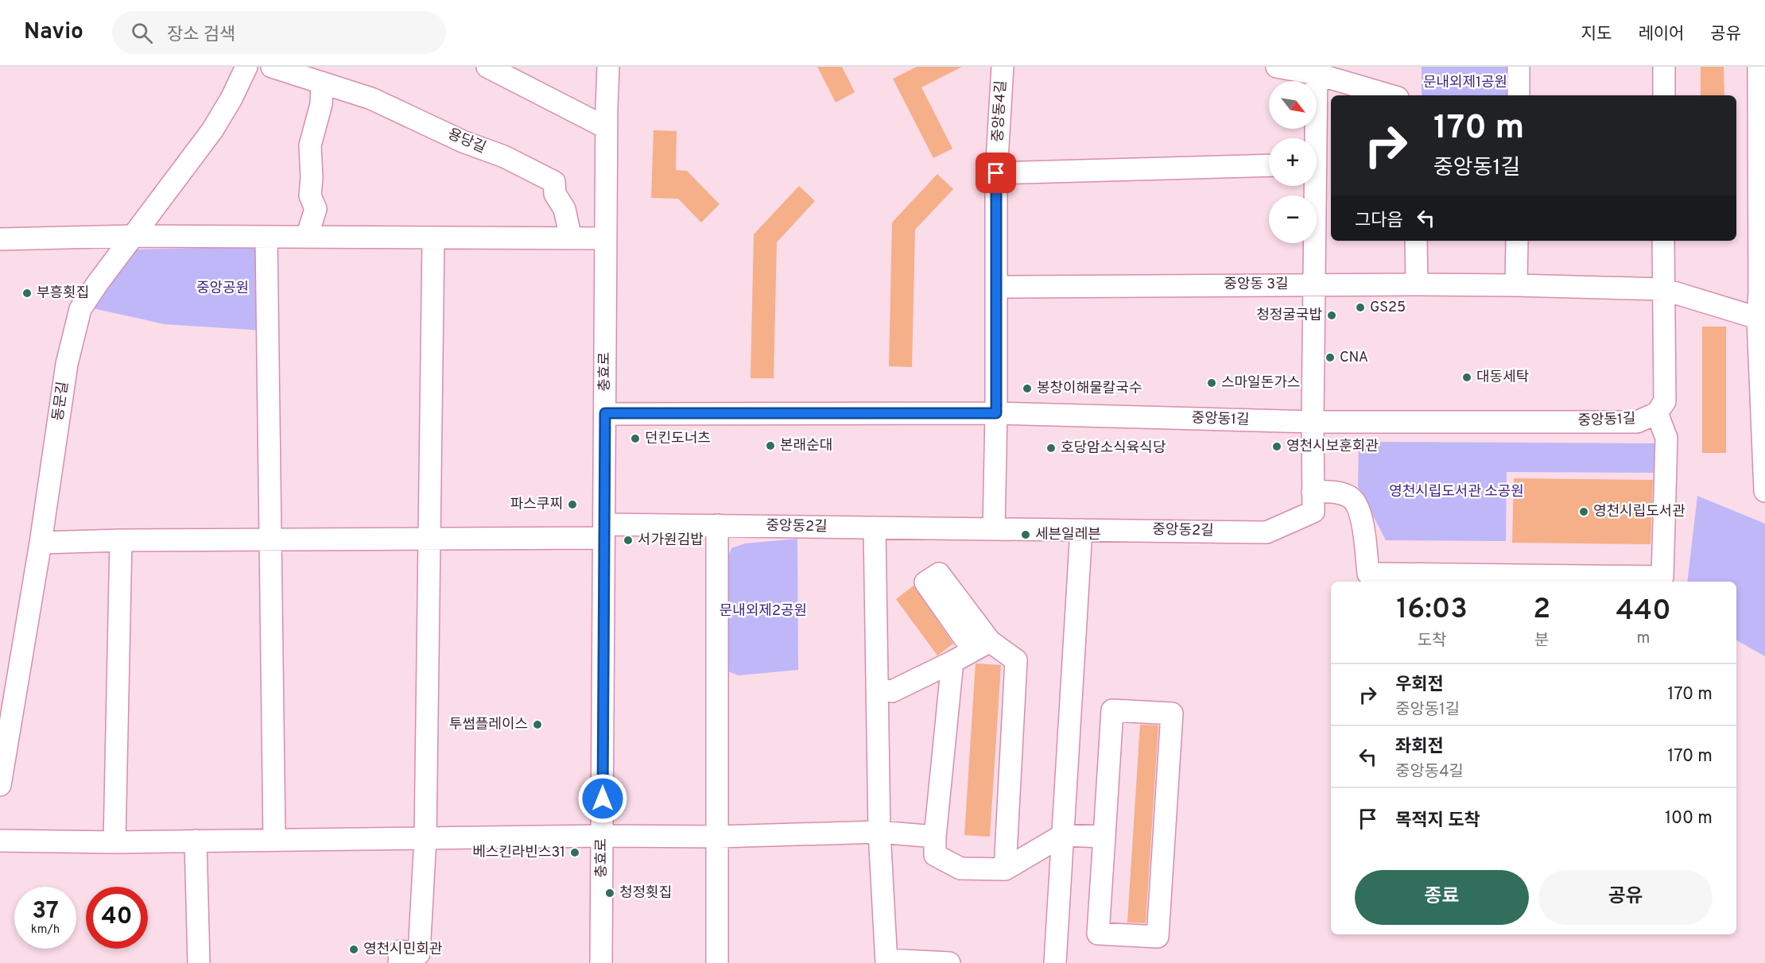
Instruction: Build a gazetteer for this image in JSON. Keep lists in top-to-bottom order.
{
  "streets": {
    "street": [
      "중앙동4길",
      "용당길",
      "중앙동 3길",
      "충효로",
      "동문길",
      "중앙동1길",
      "중앙동2길"
    ]
  },
  "crossings": [
    ["중앙동4길", "중앙동 3길"],
    ["중앙동4길", "중앙동1길"],
    ["중앙동4길", "중앙동2길"],
    ["중앙동 3길", "중앙동2길"],
    ["충효로", "중앙동1길"],
    ["충효로", "중앙동2길"],
    ["동문길", "중앙동2길"],
    ["중앙동1길", "중앙동2길"]
  ],
  "parks": [
    "문내외제1공원",
    "중앙공원",
    "영천시립도서관 소공원",
    "문내외제2공원"
  ],
  "places": [
    "부흥횟집",
    "GS25",
    "청정굴국밥",
    "CNA",
    "대동세탁",
    "스마일돈가스",
    "봉창이해물칼국수",
    "던킨도너츠",
    "본래순대",
    "영천시보훈회관",
    "호당암소식육식당",
    "파스쿠찌",
    "영천시립도서관",
    "세븐일레븐",
    "서가원김밥",
    "투썸플레이스",
    "베스킨라빈스31",
    "청정횟집",
    "영천시민회관"
  ],
  "north": "bottom right",
  "page": {
    "header": "Navio",
    "search": "장소 검색",
    "nav": ["지도", "레이어", "공유"],
    "map_buttons": ["+", "−"],
    "turn": ["170 m", "중앙동1길"],
    "then": "그다음",
    "eta": [
      "16:03",
      "도착",
      "2",
      "분",
      "440",
      "m"
    ],
    "list": [
      {
        "name": "우회전",
        "note": "중앙동1길",
        "value": "170 m"
      },
      {
        "name": "좌회전",
        "note": "중앙동4길",
        "value": "170 m"
      },
      {
        "name": "목적지 도착",
        "value": "100 m"
      }
    ],
    "buttons": ["종료", "공유"],
    "speed": "37 km/h",
    "limit": "40"
  }
}
